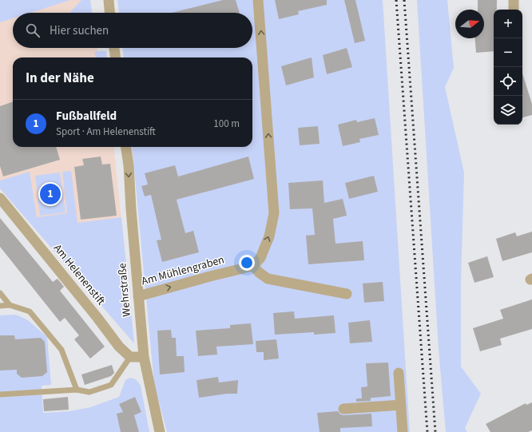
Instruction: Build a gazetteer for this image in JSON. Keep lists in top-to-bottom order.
{
  "streets": {
    "street": ["Am Mühlengraben", "Am Helenenstift", "Wehrstraße"]
  },
  "crossings": [
    ["Am Mühlengraben", "Wehrstraße"]
  ],
  "one_way": ["Am Mühlengraben", "Wehrstraße"],
  "north": "right",
  "page": {
    "map_buttons": ["+", "−"],
    "search": "Hier suchen",
    "heading": "In der Nähe",
    "list": [
      {
        "mark": "1",
        "name": "Fußballfeld",
        "note": "Sport · Am Helenenstift",
        "value": "100 m"
      }
    ],
    "pins": "1"
  }
}
